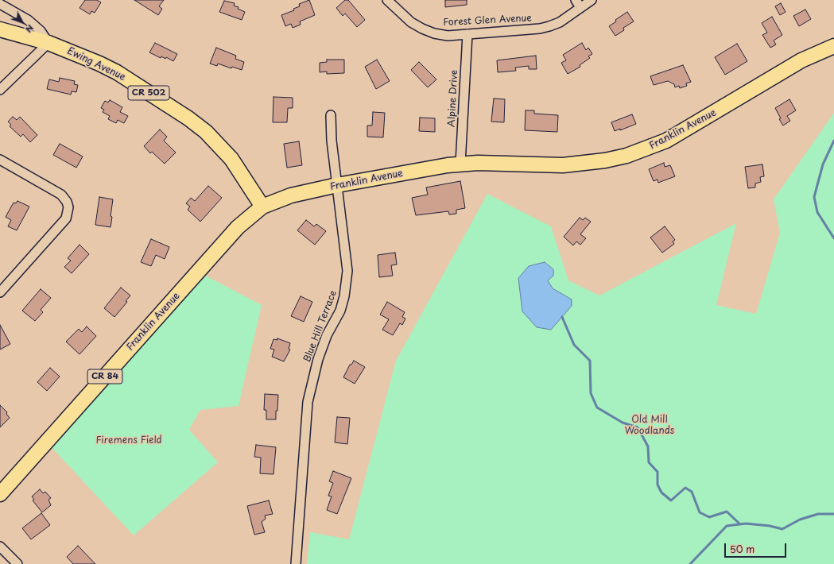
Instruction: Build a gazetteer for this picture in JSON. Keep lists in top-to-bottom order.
{
  "streets": {
    "main road": [
      "Ewing Avenue",
      "CR 502",
      "Franklin Avenue",
      "CR 84"
    ],
    "street": ["Forest Glen Avenue", "Alpine Drive", "Blue Hill Terrace"]
  },
  "crossings": [
    ["Forest Glen Avenue", "Alpine Drive"],
    ["Ewing Avenue", "Franklin Avenue"],
    ["Alpine Drive", "Franklin Avenue"],
    ["Franklin Avenue", "Blue Hill Terrace"]
  ],
  "parks": ["Old Mill Woodlands", "Firemens Field"],
  "scale_bar": "50 m",
  "north": "bottom right"
}
